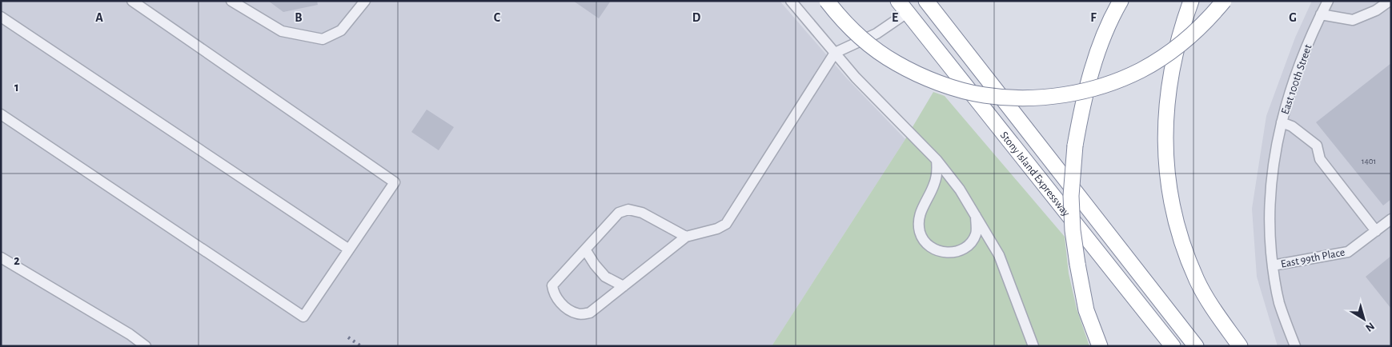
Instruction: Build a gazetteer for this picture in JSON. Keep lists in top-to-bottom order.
{
  "streets": {
    "highway": ["Stony Island Expressway"],
    "street": ["East 100th Street", "East 99th Place"]
  },
  "crossings": [
    ["East 100th Street", "East 99th Place"]
  ],
  "house_numbers": ["1401"],
  "north": "bottom right",
  "grid": {
    "columns": [
      "A",
      "B",
      "C",
      "D",
      "E",
      "F",
      "G"
    ],
    "rows": ["1", "2"]
  }
}
